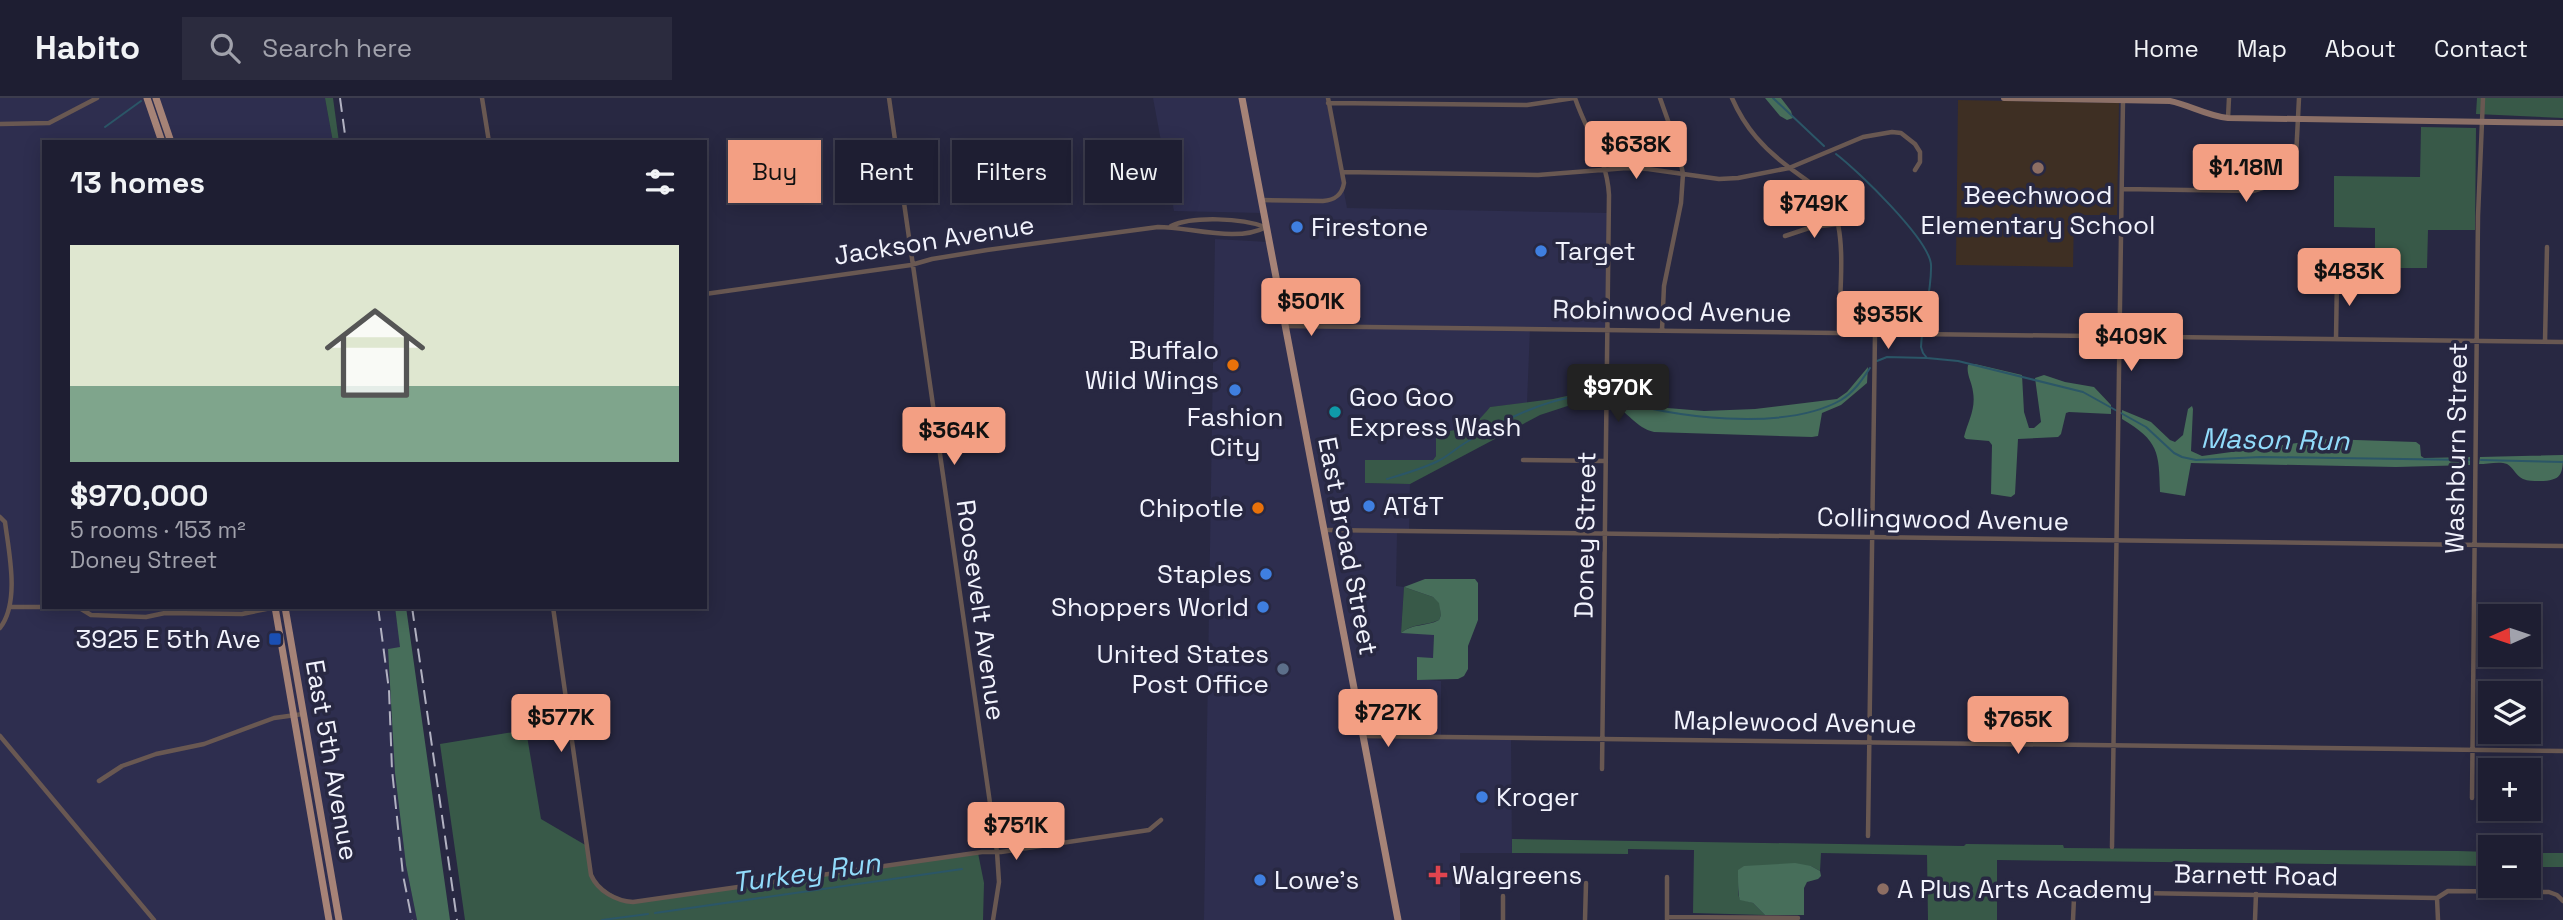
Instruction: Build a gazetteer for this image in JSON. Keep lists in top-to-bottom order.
{
  "streets": {
    "main road": ["East Broad Street", "East 5th Avenue"],
    "street": [
      "Jackson Avenue",
      "Robinwood Avenue",
      "Washburn Street",
      "Collingwood Avenue",
      "Doney Street",
      "Roosevelt Avenue",
      "Maplewood Avenue",
      "Barnett Road"
    ]
  },
  "crossings": [
    ["Jackson Avenue", "East Broad Street"],
    ["Jackson Avenue", "Roosevelt Avenue"],
    ["Robinwood Avenue", "Washburn Street"],
    ["Robinwood Avenue", "Doney Street"],
    ["Robinwood Avenue", "East Broad Street"],
    ["Washburn Street", "Collingwood Avenue"],
    ["Washburn Street", "Maplewood Avenue"],
    ["Collingwood Avenue", "Doney Street"],
    ["Collingwood Avenue", "East Broad Street"],
    ["Doney Street", "Maplewood Avenue"],
    ["East Broad Street", "Maplewood Avenue"]
  ],
  "water": ["Mason Run", "Turkey Run"],
  "places": {
    "other": [
      "Beechwood Elementary School",
      "Firestone",
      "Target",
      "Buffalo Wild Wings",
      "Fashion City",
      "Goo Goo Express Wash",
      "AT&T",
      "Chipotle",
      "Staples",
      "Shoppers World",
      "United States Post Office",
      "Kroger",
      "Lowe's",
      "A Plus Arts Academy"
    ],
    "transit": ["3925 E 5th Ave"],
    "health": ["Walgreens"]
  },
  "north": "left",
  "page": {
    "header": "Habito",
    "search": "Search here",
    "nav": [
      "Home",
      "Map",
      "About",
      "Contact"
    ],
    "price": [
      "$638K",
      "$1.18M",
      "$749K",
      "$483K",
      "$501K",
      "$935K",
      "$409K",
      "$970K",
      "$364K",
      "$727K",
      "$577K",
      "$765K",
      "$751K"
    ],
    "chip": [
      "Buy",
      "Rent",
      "Filters",
      "New"
    ],
    "heading": "13 homes",
    "list": [
      {
        "name": "$970,000",
        "note": "5 rooms · 153 m² · Doney Street"
      }
    ],
    "map_buttons": ["+", "−"]
  }
}
